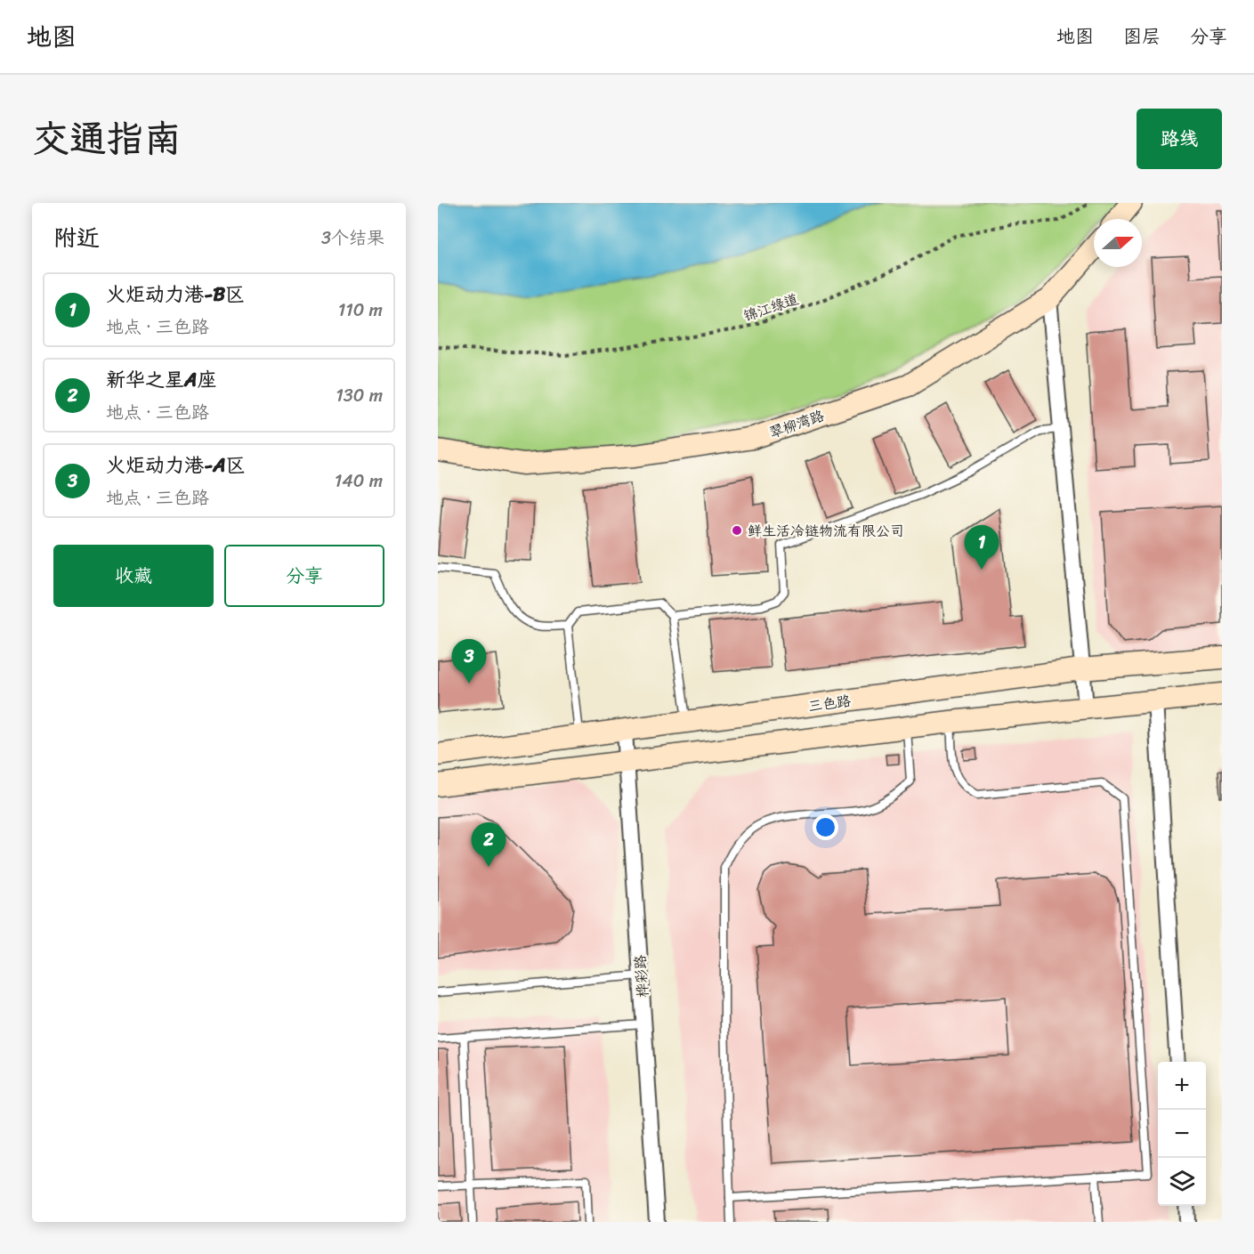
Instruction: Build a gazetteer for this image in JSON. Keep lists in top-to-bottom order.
{
  "streets": {
    "street": ["翠柳湾路", "三色路", "桦彩路"],
    "path": ["锦江绿道"]
  },
  "crossings": [
    ["三色路", "桦彩路"]
  ],
  "places": ["鲜生活冷链物流有限公司"],
  "north": "right",
  "page": {
    "header": "地图",
    "nav": ["地图", "图层", "分享"],
    "title": "交通指南",
    "buttons": [
      "路线",
      ["收藏", "分享"]
    ],
    "heading": ["附近", "3个结果"],
    "list": [
      {
        "mark": "1",
        "name": "火炬动力港-B区",
        "note": "地点 · 三色路",
        "value": "110 m"
      },
      {
        "mark": "2",
        "name": "新华之星A座",
        "note": "地点 · 三色路",
        "value": "130 m"
      },
      {
        "mark": "3",
        "name": "火炬动力港-A区",
        "note": "地点 · 三色路",
        "value": "140 m"
      }
    ],
    "pins": ["1", "3", "2"],
    "map_buttons": ["+", "−"]
  }
}
